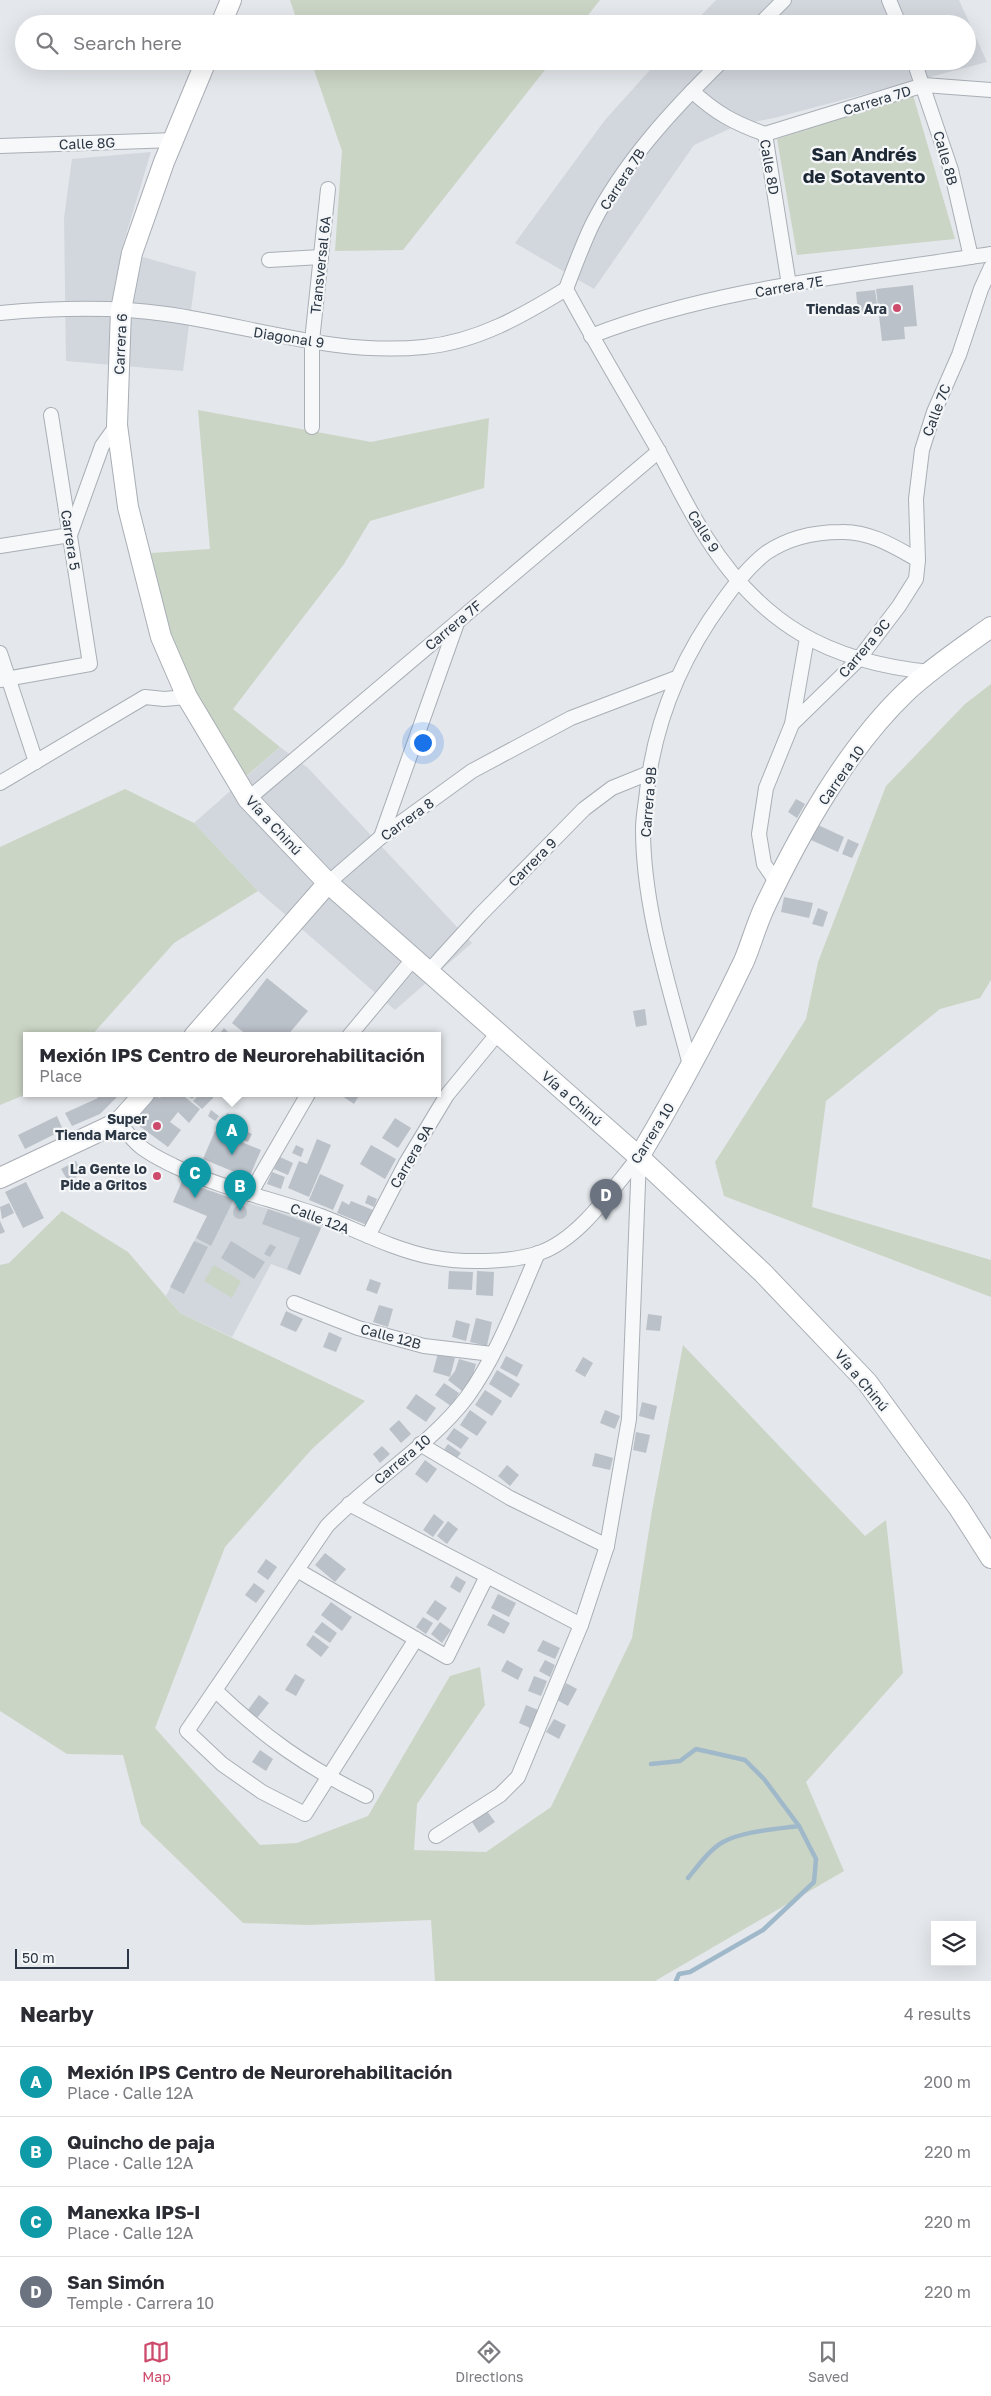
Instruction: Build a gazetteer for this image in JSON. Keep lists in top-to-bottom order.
{
  "streets": {
    "main road": [
      "Carrera 6",
      "Carrera 10",
      "Carrera 8",
      "Vía a Chinú"
    ],
    "street": [
      "Carrera 7D",
      "Calle 8G",
      "Calle 8B",
      "Calle 8D",
      "Carrera 7B",
      "Transversal 6A",
      "Carrera 7E",
      "Diagonal 9",
      "Calle 7C",
      "Calle 9",
      "Carrera 5",
      "Carrera 7F",
      "Carrera 9C",
      "Carrera 9B",
      "Carrera 9",
      "Carrera 9A",
      "Calle 12A",
      "Calle 12B"
    ]
  },
  "crossings": [
    ["Carrera 7D", "Calle 8B"],
    ["Carrera 7D", "Calle 8D"],
    ["Calle 8G", "Carrera 6"],
    ["Calle 8B", "Carrera 7E"],
    ["Calle 8D", "Carrera 7B"],
    ["Calle 8D", "Carrera 7E"],
    ["Carrera 7B", "Diagonal 9"],
    ["Carrera 7B", "Calle 9"],
    ["Transversal 6A", "Diagonal 9"],
    ["Carrera 7E", "Calle 9"],
    ["Diagonal 9", "Carrera 6"],
    ["Diagonal 9", "Calle 9"],
    ["Carrera 6", "Vía a Chinú"],
    ["Calle 7C", "Carrera 9C"],
    ["Calle 9", "Carrera 7F"],
    ["Calle 9", "Carrera 9C"],
    ["Calle 9", "Carrera 10"],
    ["Calle 9", "Carrera 9B"],
    ["Carrera 7F", "Vía a Chinú"],
    ["Carrera 9C", "Carrera 10"],
    ["Carrera 10", "Carrera 9B"],
    ["Carrera 10", "Vía a Chinú"],
    ["Carrera 10", "Calle 12A"],
    ["Carrera 10", "Calle 12B"],
    ["Carrera 9B", "Carrera 8"],
    ["Carrera 9B", "Carrera 9"],
    ["Carrera 8", "Vía a Chinú"],
    ["Vía a Chinú", "Carrera 9"],
    ["Vía a Chinú", "Carrera 9A"],
    ["Carrera 9A", "Calle 12A"]
  ],
  "districts": ["San Andrés de Sotavento"],
  "places": ["Tiendas Ara", "Super Tienda Marce", "La Gente lo Pide a Gritos"],
  "scale_bar": "50 m",
  "page": {
    "search": "Search here",
    "popup": ["Mexión IPS Centro de Neurorehabilitación", "Place"],
    "pins": [
      "A",
      "C",
      "B",
      "D"
    ],
    "scale": "50 m",
    "heading": ["Nearby", "4 results"],
    "list": [
      {
        "mark": "A",
        "name": "Mexión IPS Centro de Neurorehabilitación",
        "note": "Place · Calle 12A",
        "value": "200 m"
      },
      {
        "mark": "B",
        "name": "Quincho de paja",
        "note": "Place · Calle 12A",
        "value": "220 m"
      },
      {
        "mark": "C",
        "name": "Manexka IPS-I",
        "note": "Place · Calle 12A",
        "value": "220 m"
      },
      {
        "mark": "D",
        "name": "San Simón",
        "note": "Temple · Carrera 10",
        "value": "220 m"
      }
    ],
    "nav": ["Map", "Directions", "Saved"]
  }
}
